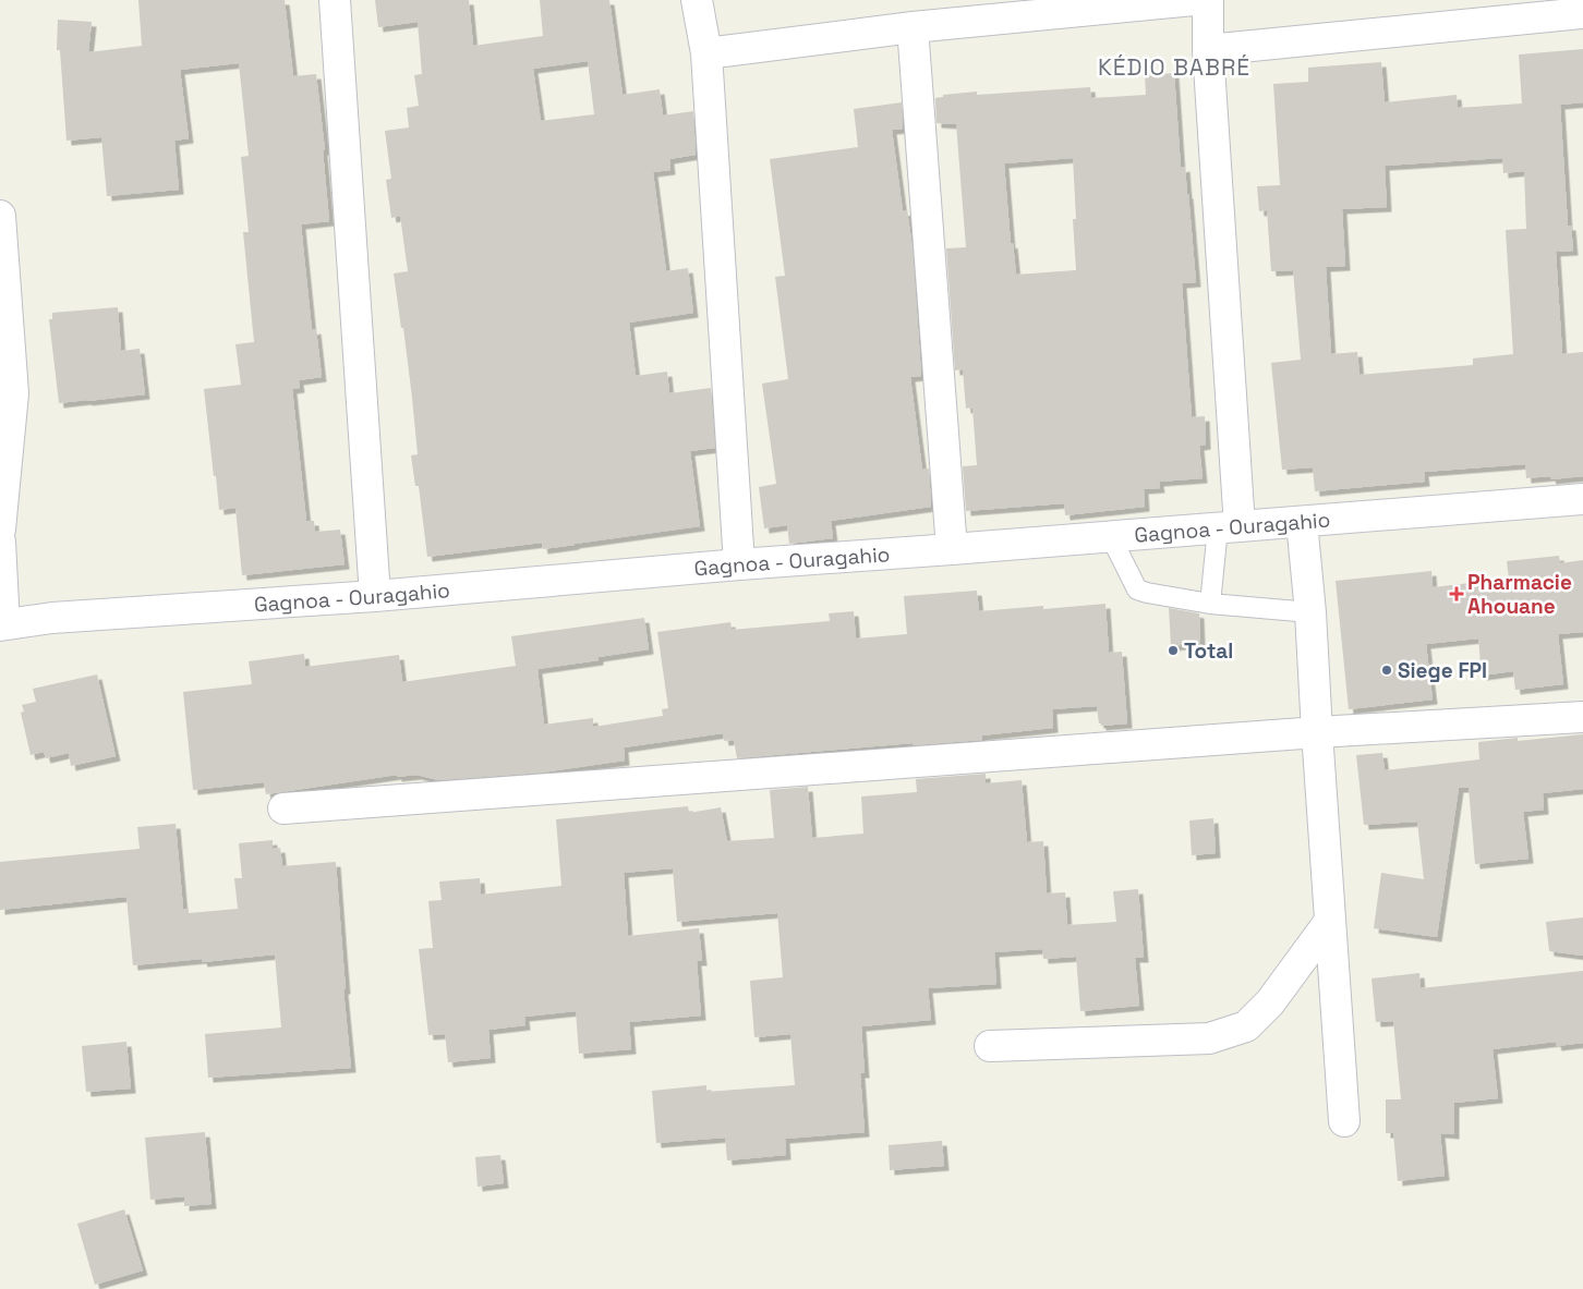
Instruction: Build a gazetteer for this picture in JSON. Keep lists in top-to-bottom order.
{
  "streets": {
    "street": ["Gagnoa - Ouragahio"]
  },
  "districts": ["KÉDIO BABRÉ"],
  "places": {
    "health": ["Pharmacie Ahouane"],
    "other": ["Total", "Siege FPI"]
  }
}
